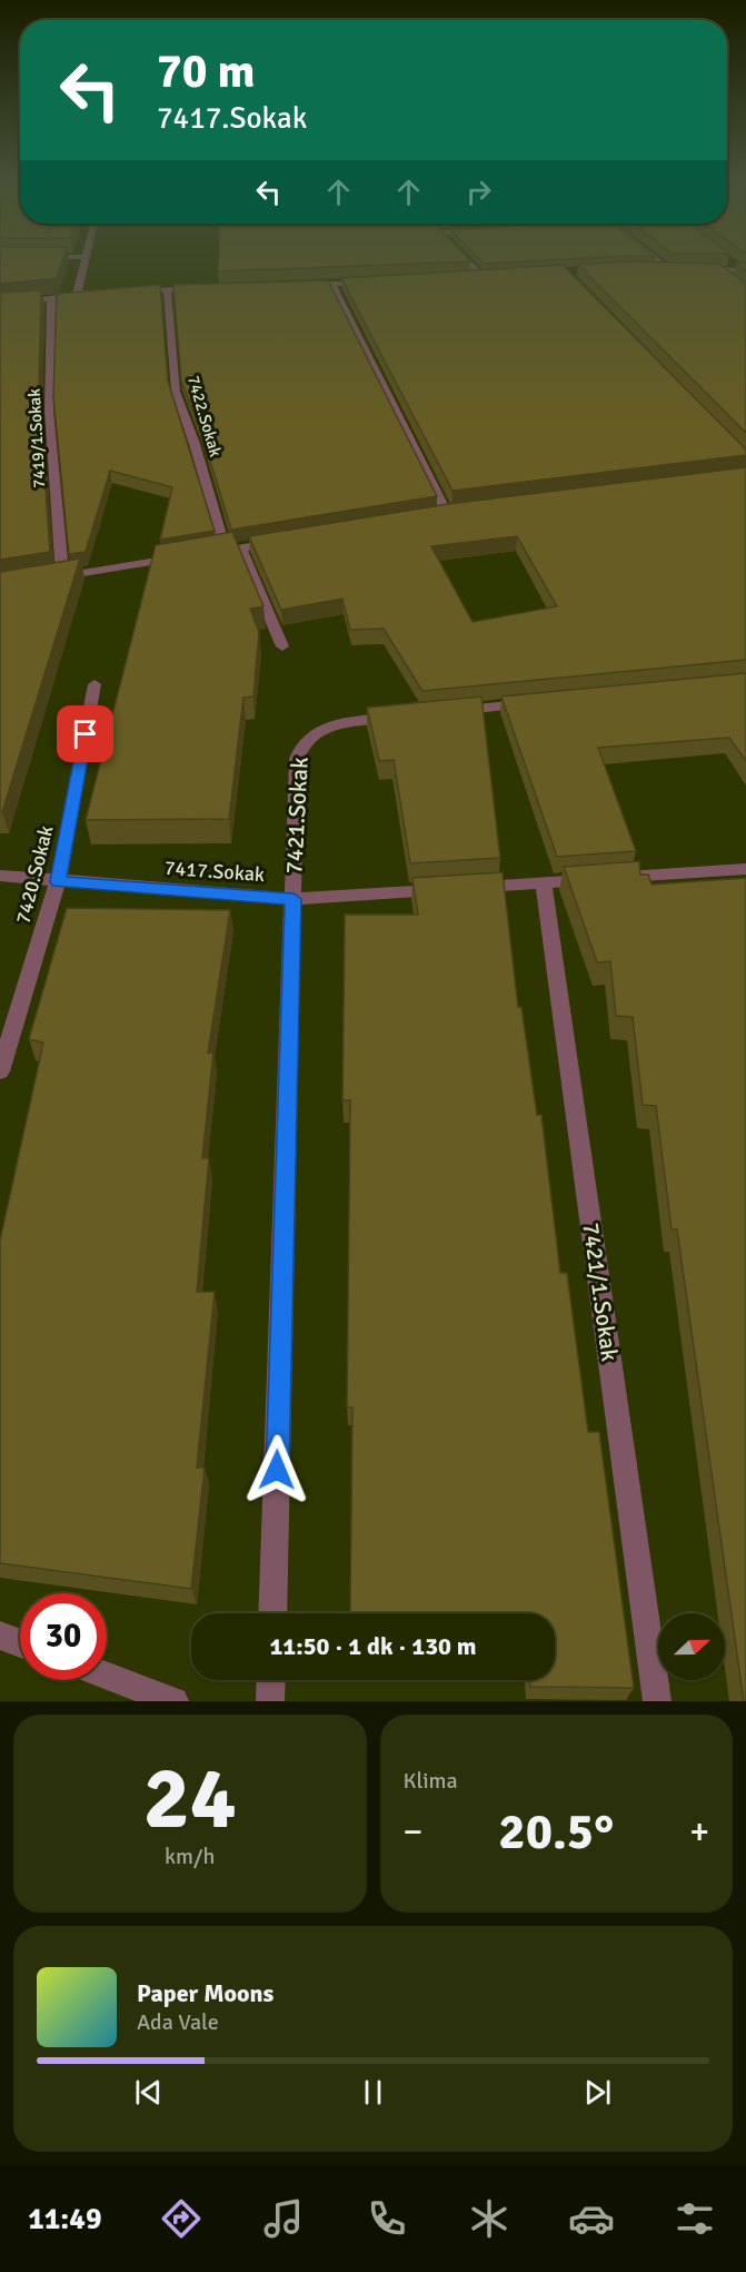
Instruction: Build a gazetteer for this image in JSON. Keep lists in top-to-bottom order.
{
  "streets": {
    "street": [
      "7422.Sokak",
      "7419/1.Sokak",
      "7421.Sokak",
      "7417.Sokak",
      "7420.Sokak",
      "7421/1.Sokak"
    ]
  },
  "crossings": [
    ["7422.Sokak", "7419/1.Sokak"],
    ["7421.Sokak", "7417.Sokak"],
    ["7417.Sokak", "7420.Sokak"],
    ["7417.Sokak", "7421/1.Sokak"]
  ],
  "north": "right",
  "page": {
    "turn": ["70 m", "7417.Sokak"],
    "limit": "30",
    "trip": "11:50 · 1 dk · 130 m",
    "tile": [
      ["24", "km/h"],
      "Klima"
    ],
    "heat": ["−", "20.5°", "+"],
    "song": ["Paper Moons", "Ada Vale"],
    "tabs": "11:49"
  }
}
